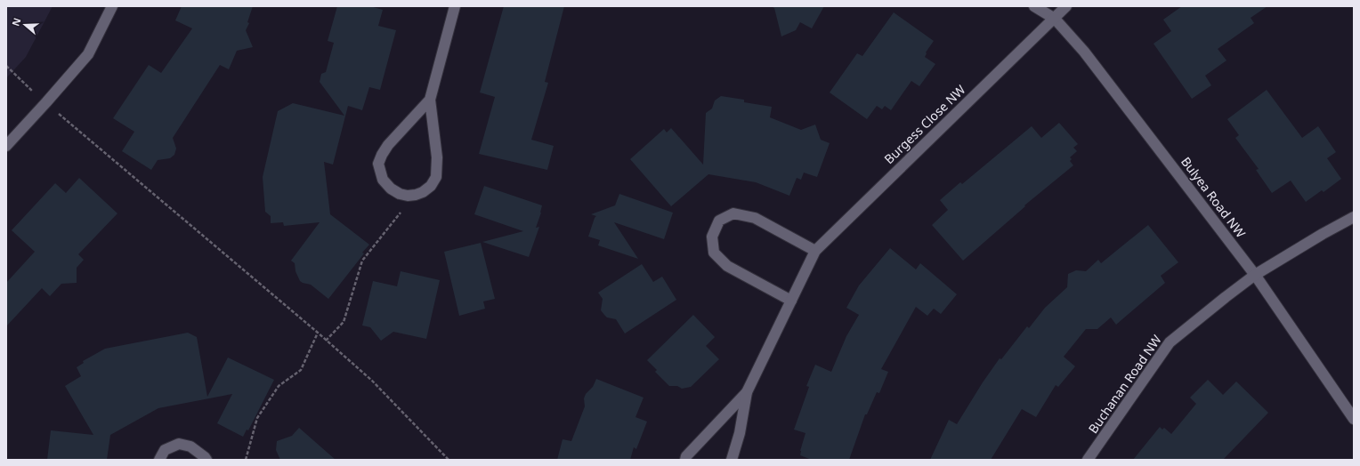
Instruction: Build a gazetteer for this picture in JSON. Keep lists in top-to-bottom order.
{
  "streets": {
    "street": ["Burgess Close NW", "Bulyea Road NW", "Buchanan Road NW"]
  },
  "crossings": [
    ["Burgess Close NW", "Bulyea Road NW"],
    ["Bulyea Road NW", "Buchanan Road NW"]
  ],
  "north": "left"
}
